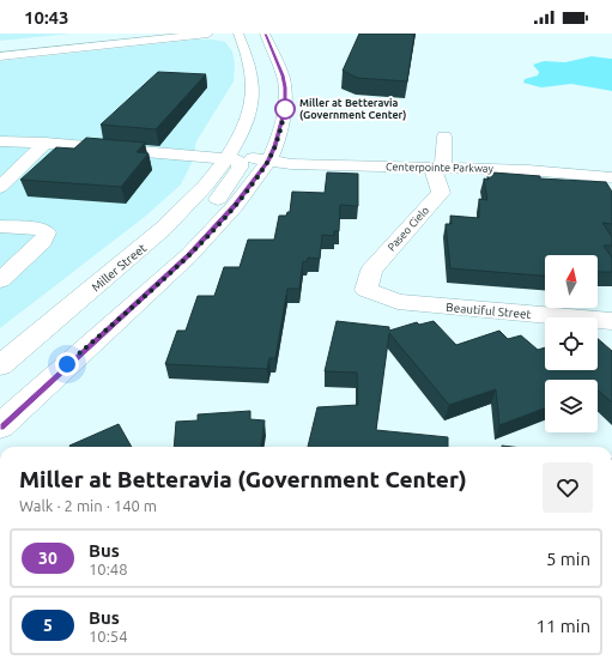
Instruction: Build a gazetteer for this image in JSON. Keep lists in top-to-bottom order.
{
  "streets": {
    "main road": [
      "Centerpointe Parkway",
      "Paseo Cielo",
      "Miller Street",
      "Beautiful Street"
    ]
  },
  "crossings": [
    ["Centerpointe Parkway", "Paseo Cielo"],
    ["Centerpointe Parkway", "Miller Street"],
    ["Paseo Cielo", "Beautiful Street"]
  ],
  "places": ["Miller at Betteravia (Government Center)"],
  "lines": ["bus line 30"],
  "north": "top",
  "page": {
    "status": "10:43",
    "heading": ["Miller at Betteravia (Government Center)", "Walk · 2 min · 140 m"],
    "list": [
      {
        "mark": "30",
        "name": "Bus",
        "note": "10:48",
        "value": "5 min"
      },
      {
        "mark": "5",
        "name": "Bus",
        "note": "10:54",
        "value": "11 min"
      }
    ]
  }
}
